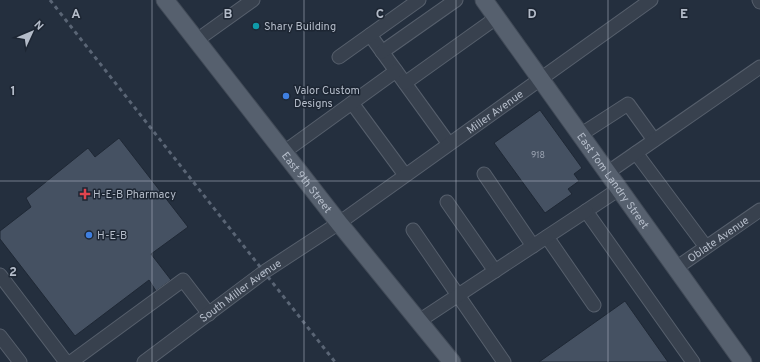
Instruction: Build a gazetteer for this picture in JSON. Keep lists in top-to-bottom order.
{
  "streets": {
    "main road": ["East Tom Landry Street", "East 9th Street"],
    "street": ["Miller Avenue", "Oblate Avenue", "South Miller Avenue"]
  },
  "crossings": [
    ["Miller Avenue", "East Tom Landry Street"],
    ["Miller Avenue", "East 9th Street"],
    ["Miller Avenue", "South Miller Avenue"],
    ["East Tom Landry Street", "Oblate Avenue"],
    ["East 9th Street", "South Miller Avenue"]
  ],
  "places": {
    "other": ["Shary Building", "Valor Custom Designs", "H-E-B"],
    "health": ["H-E-B Pharmacy"]
  },
  "house_numbers": ["918"],
  "north": "top right",
  "grid": {
    "columns": [
      "A",
      "B",
      "C",
      "D",
      "E"
    ],
    "rows": ["1", "2"]
  }
}
